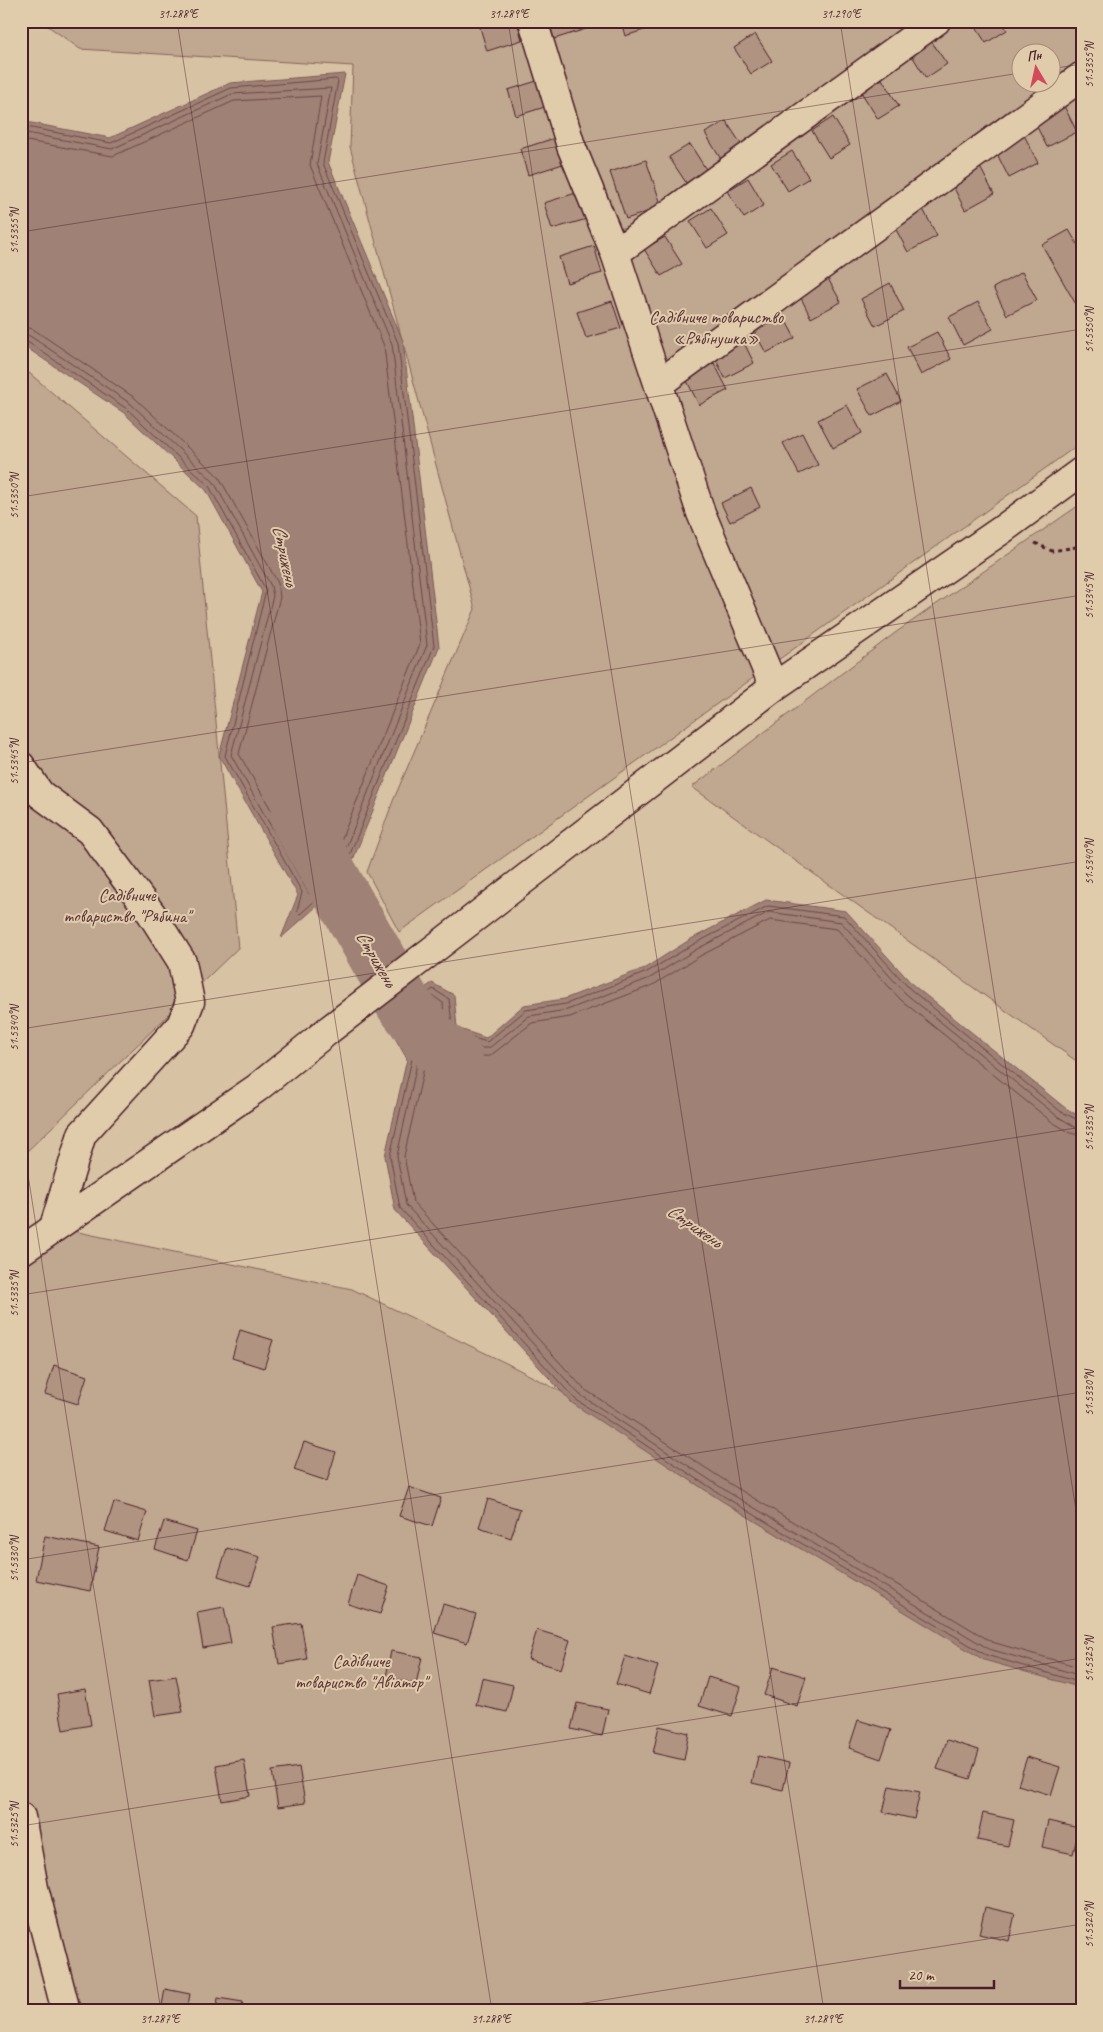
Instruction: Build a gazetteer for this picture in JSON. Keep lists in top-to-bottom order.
{
  "water": ["Стрижень"],
  "parks": ["Садівниче товариство «Рябінушка»", "Садівниче товариство \"Рябина\"", "Садівниче товариство \"Авіатор\""],
  "scale_bar": "20 m",
  "north": "top",
  "coordinates": [
    "31.288°E",
    "31.289°E",
    "31.290°E",
    "51.5355°N",
    "51.5350°N",
    "51.5345°N",
    "51.5340°N",
    "51.5335°N",
    "51.5330°N",
    "51.5325°N",
    "51.5320°N",
    "31.287°E"
  ]
}
